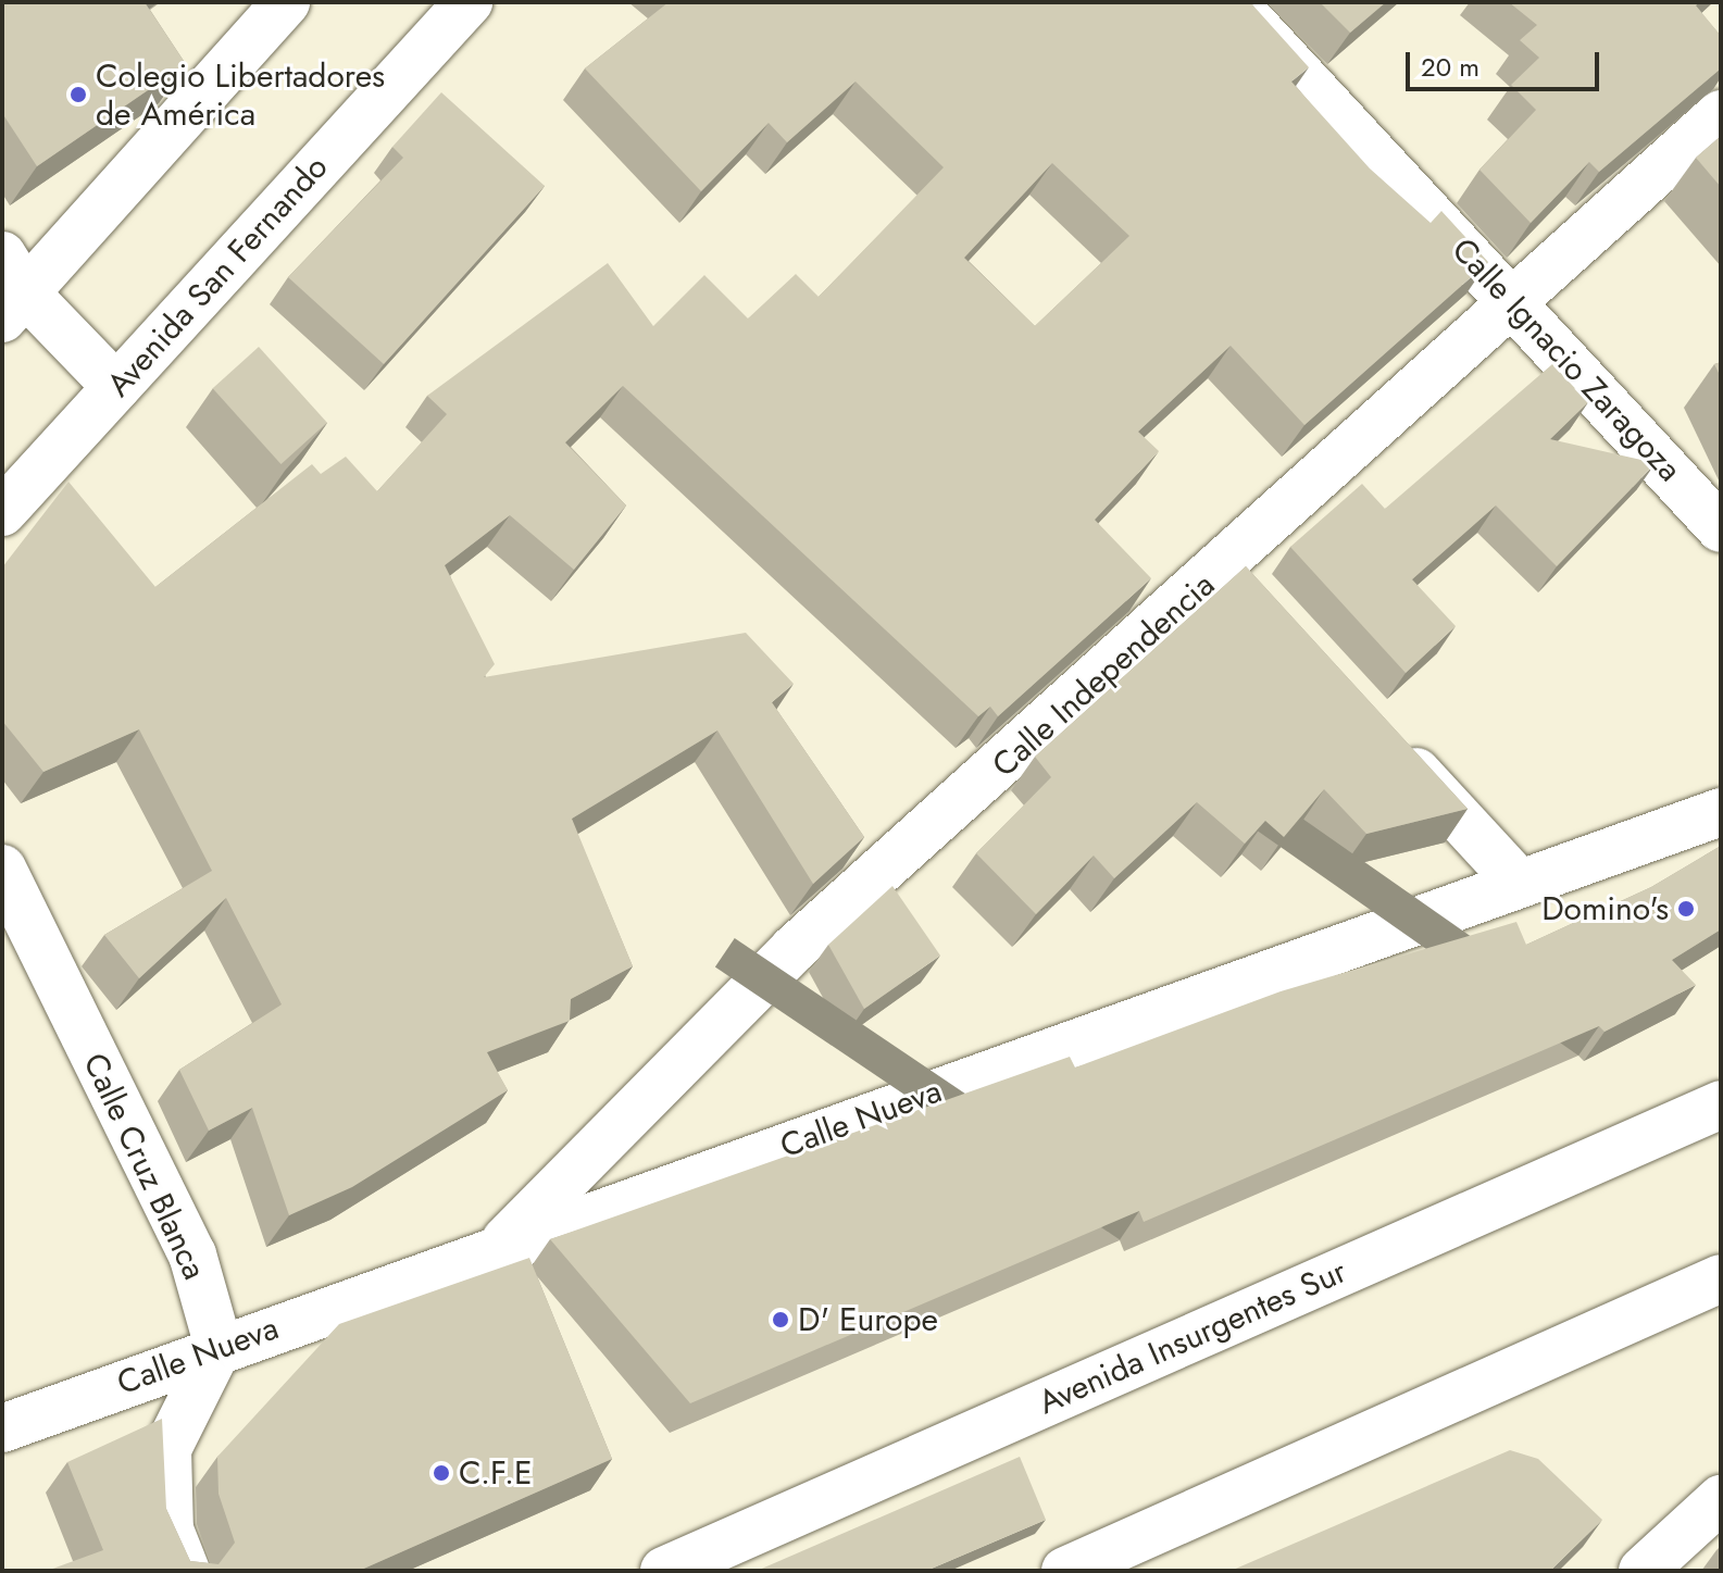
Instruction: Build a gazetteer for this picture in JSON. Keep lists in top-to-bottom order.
{
  "streets": {
    "street": [
      "Avenida San Fernando",
      "Calle Ignacio Zaragoza",
      "Calle Independencia",
      "Calle Nueva",
      "Calle Cruz Blanca",
      "Avenida Insurgentes Sur"
    ]
  },
  "crossings": [
    ["Calle Ignacio Zaragoza", "Calle Independencia"],
    ["Calle Independencia", "Calle Nueva"],
    ["Calle Nueva", "Calle Cruz Blanca"]
  ],
  "places": [
    "Colegio Libertadores de América",
    "Domino's",
    "D' Europe",
    "C.F.E"
  ],
  "scale_bar": "20 m"
}
